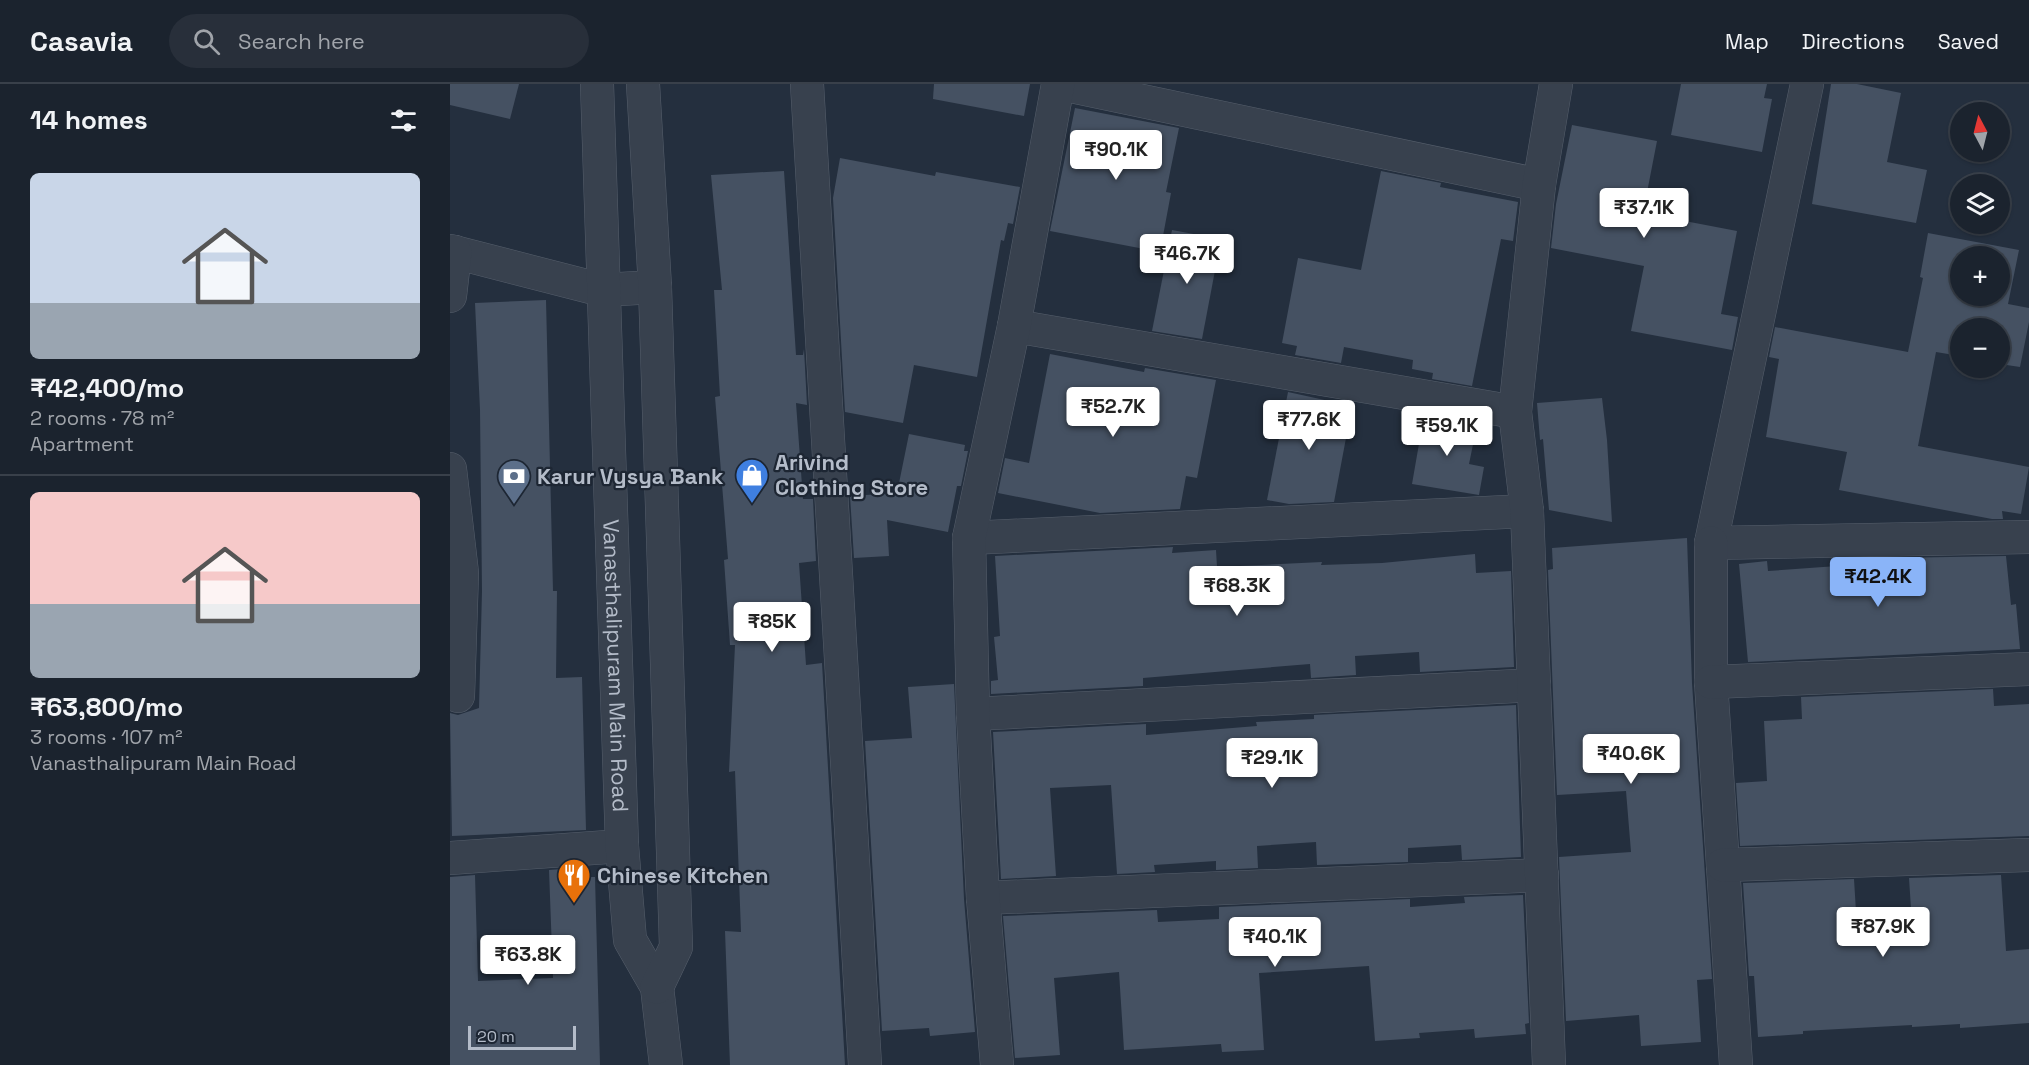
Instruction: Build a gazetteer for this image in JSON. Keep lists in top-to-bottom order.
{
  "streets": {
    "street": ["Vanasthalipuram Main Road"]
  },
  "places": {
    "shop": ["Arivind Clothing Store"],
    "bank": ["Karur Vysya Bank"],
    "restaurant": ["Chinese Kitchen"]
  },
  "scale_bar": "20 m",
  "north": "top",
  "page": {
    "header": "Casavia",
    "search": "Search here",
    "nav": ["Map", "Directions", "Saved"],
    "heading": "14 homes",
    "map_buttons": ["+", "−"],
    "price": [
      "₹90.1K",
      "₹37.1K",
      "₹46.7K",
      "₹52.7K",
      "₹77.6K",
      "₹59.1K",
      "₹42.4K",
      "₹68.3K",
      "₹85K",
      "₹40.6K",
      "₹29.1K",
      "₹87.9K",
      "₹40.1K",
      "₹63.8K"
    ],
    "list": [
      {
        "name": "₹42,400/mo",
        "note": "2 rooms · 78 m² · Apartment"
      },
      {
        "name": "₹63,800/mo",
        "note": "3 rooms · 107 m² · Vanasthalipuram Main Road"
      }
    ],
    "scale": "20 m"
  }
}
